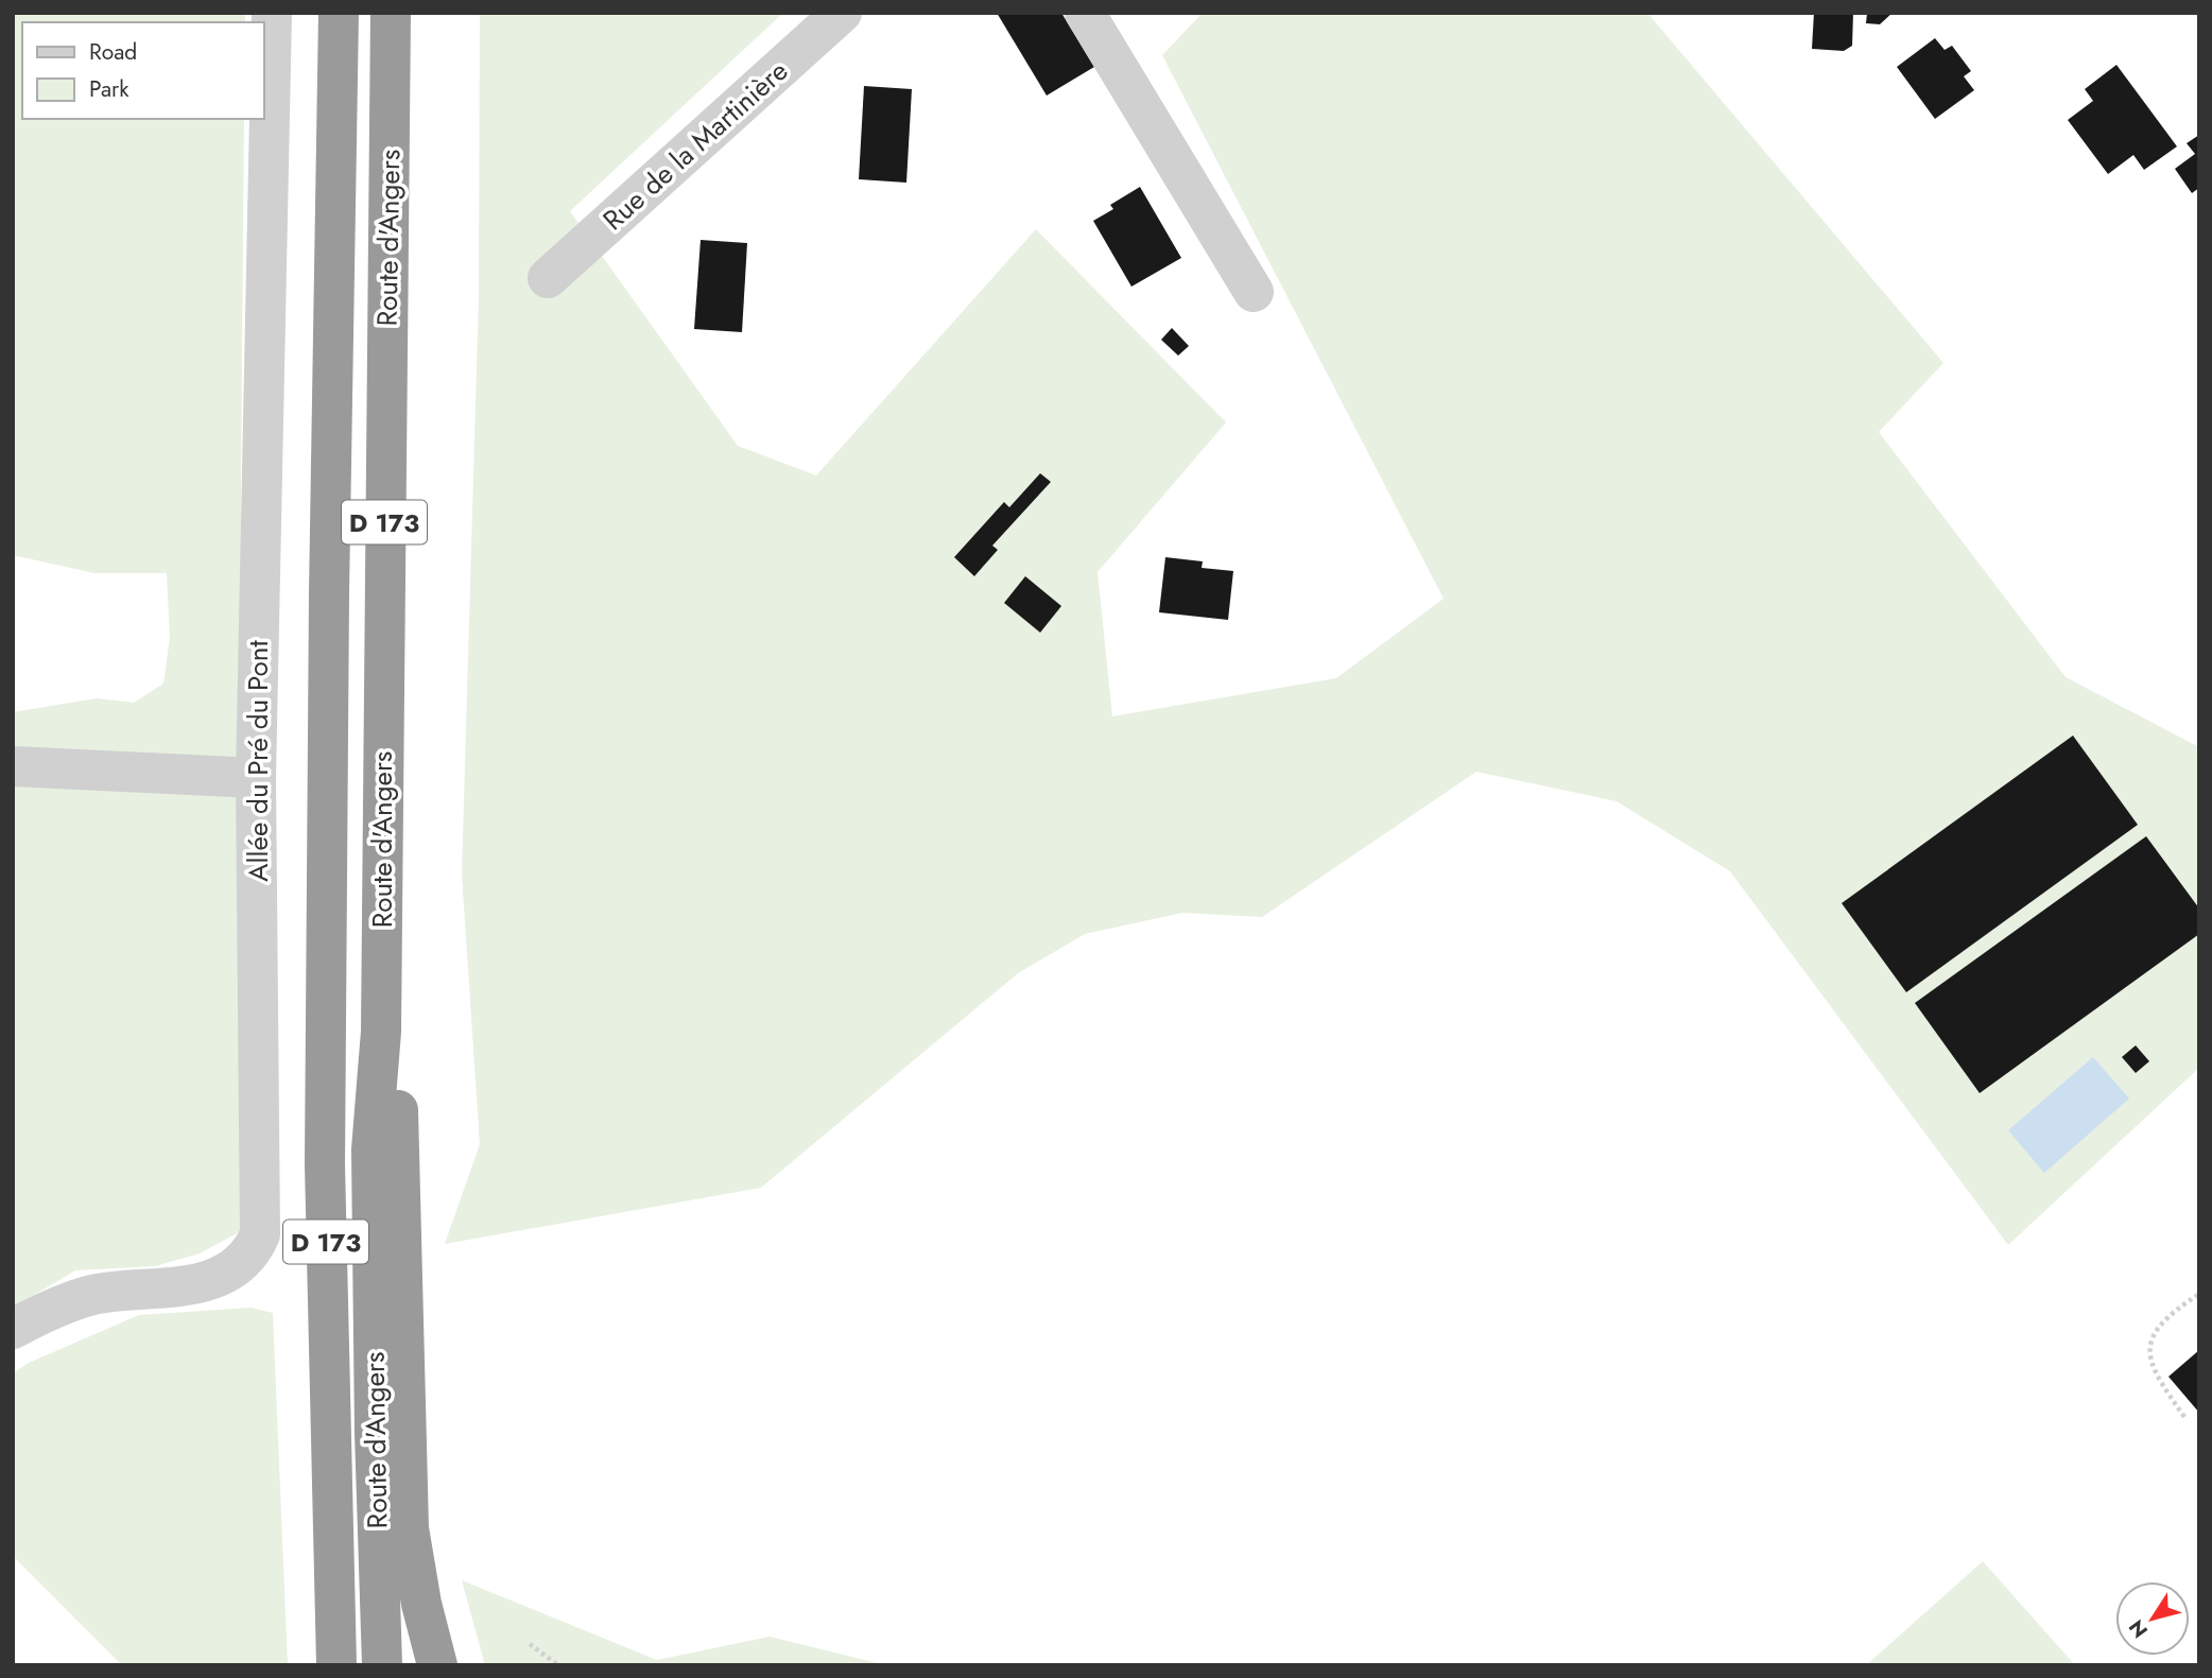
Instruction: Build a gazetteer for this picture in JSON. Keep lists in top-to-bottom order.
{
  "streets": {
    "highway": ["Route d'Angers", "D 173"],
    "street": ["Rue de la Martinière", "Allée du Pré du Pont"]
  },
  "legend": ["Road", "Park"],
  "north": "bottom left"
}
